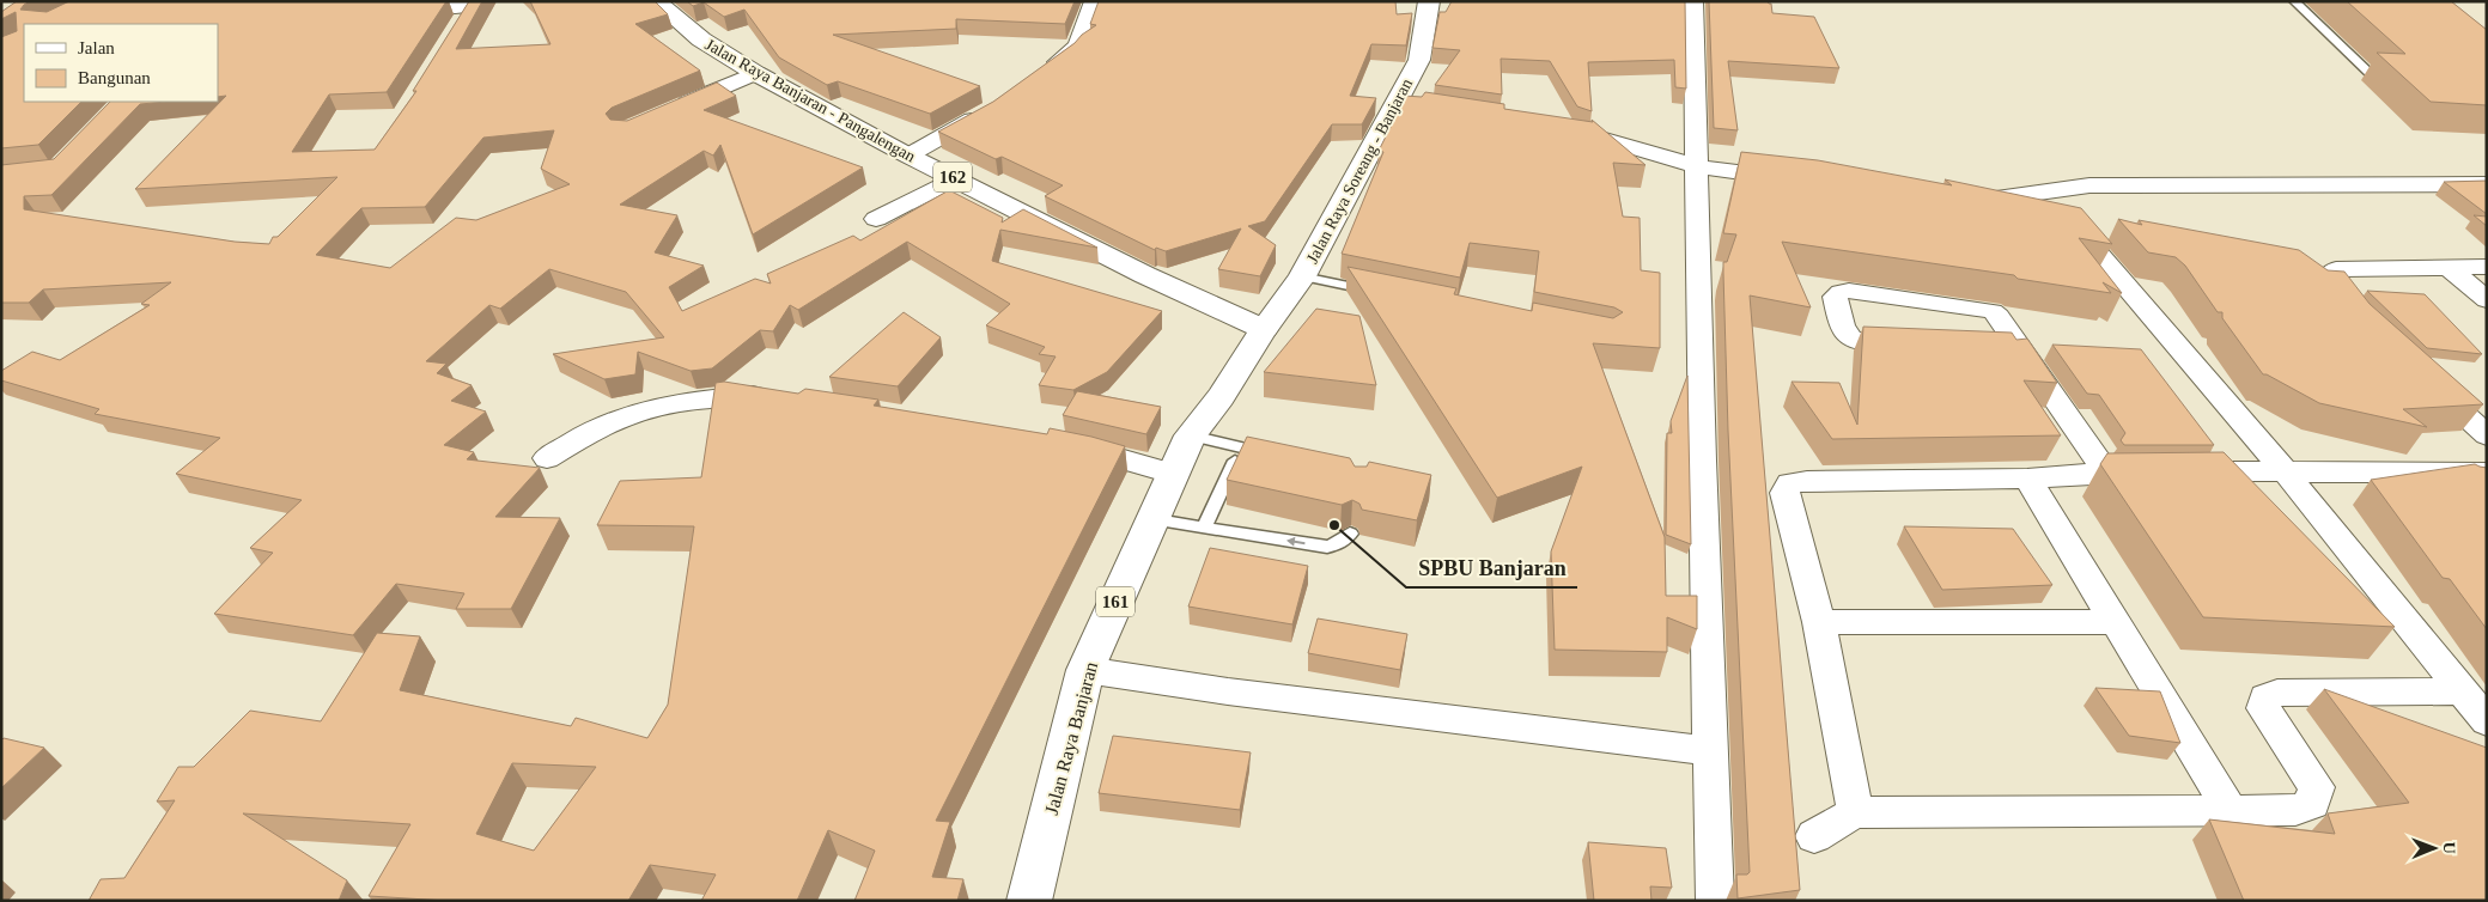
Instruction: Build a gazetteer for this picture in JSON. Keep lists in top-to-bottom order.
{
  "streets": {
    "main road": [
      "Jalan Raya Banjaran - Pangalengan",
      "Jalan Raya Soreang - Banjaran",
      "162",
      "161",
      "Jalan Raya Banjaran"
    ]
  },
  "crossings": [
    ["Jalan Raya Banjaran - Pangalengan", "Jalan Raya Soreang - Banjaran"],
    ["Jalan Raya Banjaran - Pangalengan", "Jalan Raya Banjaran"],
    ["Jalan Raya Soreang - Banjaran", "Jalan Raya Banjaran"]
  ],
  "places": ["SPBU Banjaran"],
  "legend": ["Jalan", "Bangunan"],
  "north": "right"
}
